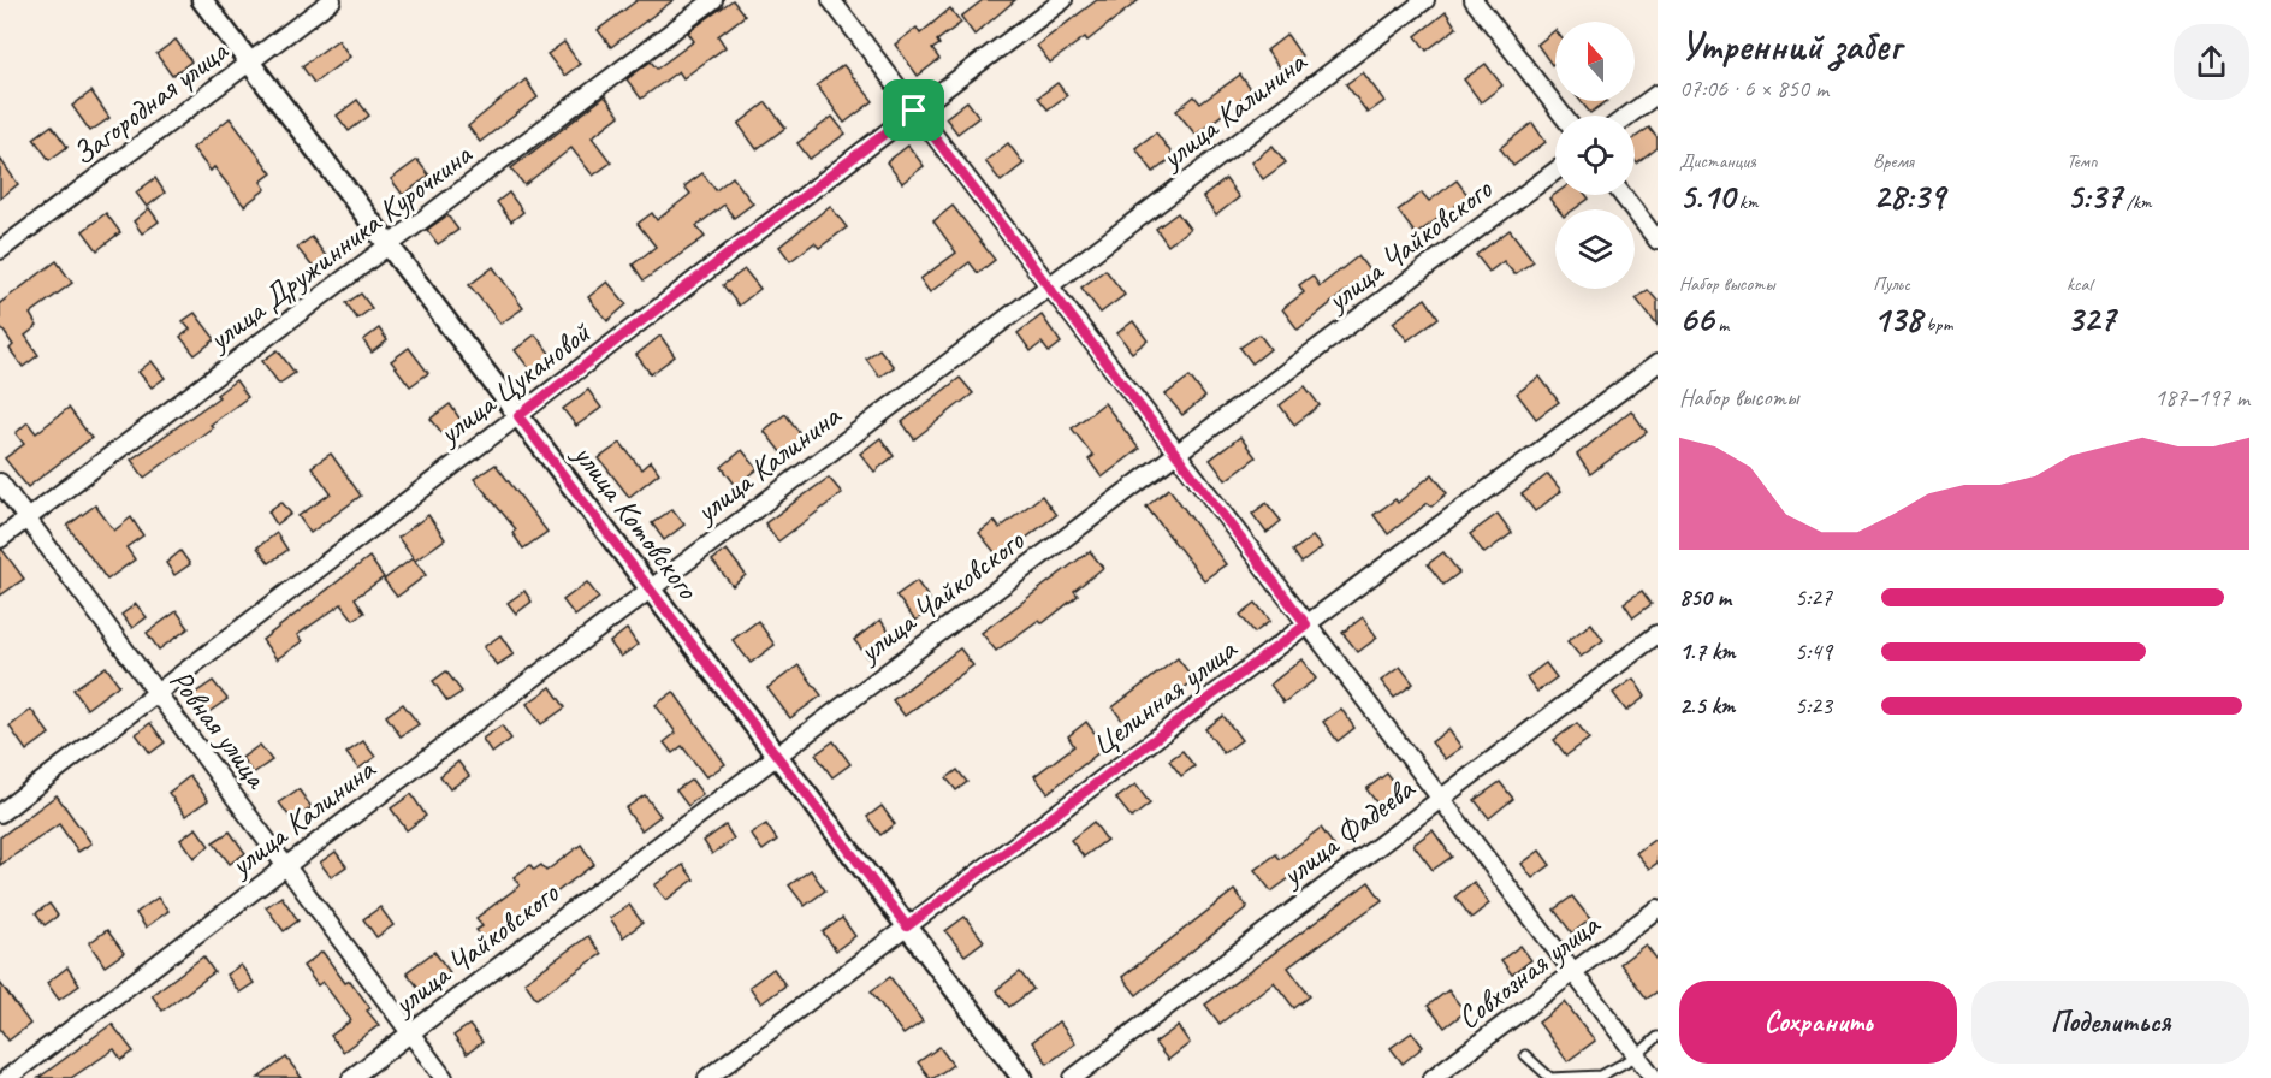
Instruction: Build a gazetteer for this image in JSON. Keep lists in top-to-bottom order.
{
  "streets": {
    "street": [
      "Загородная улица",
      "улица Калинина",
      "улица Чайковского",
      "улица Дружинника Курочкина",
      "улица Цукановой",
      "улица Котовского",
      "Целинная улица",
      "Ровная улица",
      "улица Фадеева",
      "Совхозная улица"
    ]
  },
  "crossings": [
    ["Загородная улица", "улица Котовского"],
    ["улица Калинина", "улица Котовского"],
    ["улица Калинина", "Ровная улица"],
    ["улица Чайковского", "улица Котовского"],
    ["улица Чайковского", "Ровная улица"],
    ["улица Дружинника Курочкина", "улица Котовского"],
    ["улица Дружинника Курочкина", "Ровная улица"],
    ["улица Цукановой", "улица Котовского"],
    ["улица Цукановой", "Ровная улица"],
    ["улица Котовского", "Целинная улица"]
  ],
  "north": "top",
  "page": {
    "heading": ["Утренний забег", "07:06 · 6 × 850 m"],
    "stats": [
      ["Дистанция", "5.10 km"],
      ["Время", "28:39"],
      ["Темп", "5:37 /km"],
      ["Набор высоты", "66 m"],
      ["Пульс", "138 bpm"],
      ["kcal", "327"]
    ],
    "chart": ["Набор высоты", "187–197 m"],
    "list": [
      {
        "name": "850 m",
        "note": "5:27"
      },
      {
        "name": "1.7 km",
        "note": "5:49"
      },
      {
        "name": "2.5 km",
        "note": "5:23"
      }
    ],
    "buttons": ["Сохранить", "Поделиться"]
  }
}
